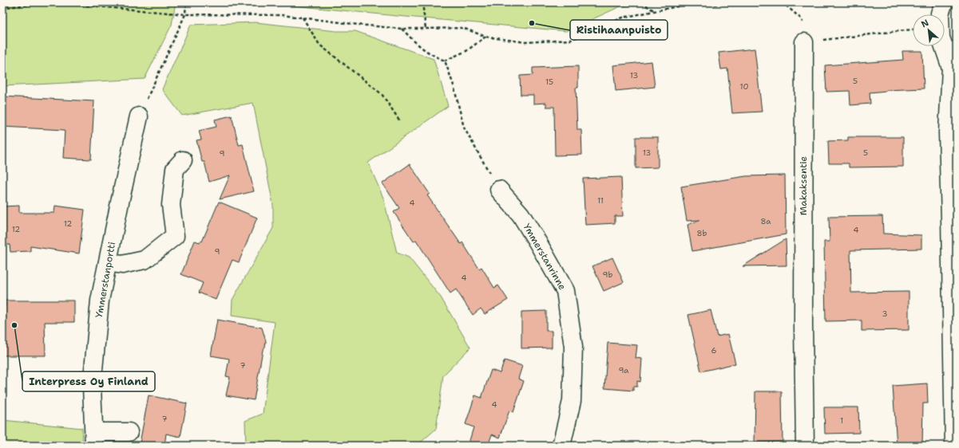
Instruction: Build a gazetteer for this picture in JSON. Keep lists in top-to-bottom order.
{
  "streets": {
    "street": ["Makaksentie", "Ymmerstanrinne", "Ymmerstanportti"]
  },
  "places": ["Ristihaanpuisto", "Interpress Oy Finland"],
  "house_numbers": [
    "13",
    "5",
    "15",
    "10",
    "13",
    "5",
    "9",
    "11",
    "4",
    "8a",
    "12",
    "12",
    "4",
    "8b",
    "9",
    "9b",
    "4",
    "3",
    "6",
    "7",
    "9a",
    "4",
    "7",
    "1"
  ],
  "north": "top left"
}
